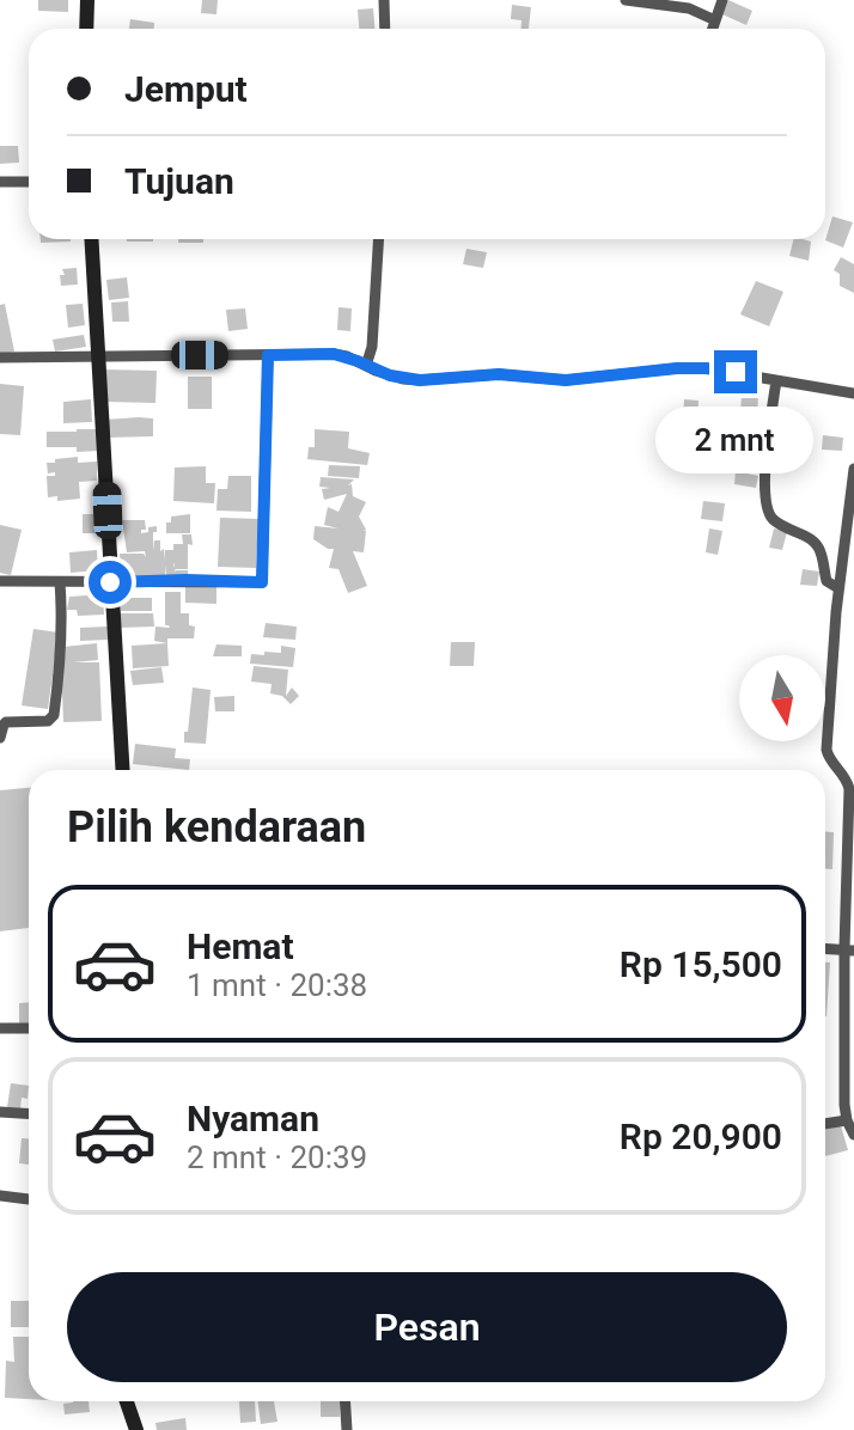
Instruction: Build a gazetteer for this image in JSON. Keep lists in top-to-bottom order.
{
  "north": "bottom",
  "page": {
    "banner": ["Jemput", "Tujuan"],
    "bubble": "2 mnt",
    "heading": "Pilih kendaraan",
    "list": [
      {
        "name": "Hemat",
        "note": "1 mnt · 20:38",
        "value": "Rp 15,500"
      },
      {
        "name": "Nyaman",
        "note": "2 mnt · 20:39",
        "value": "Rp 20,900"
      }
    ],
    "buttons": "Pesan"
  }
}
